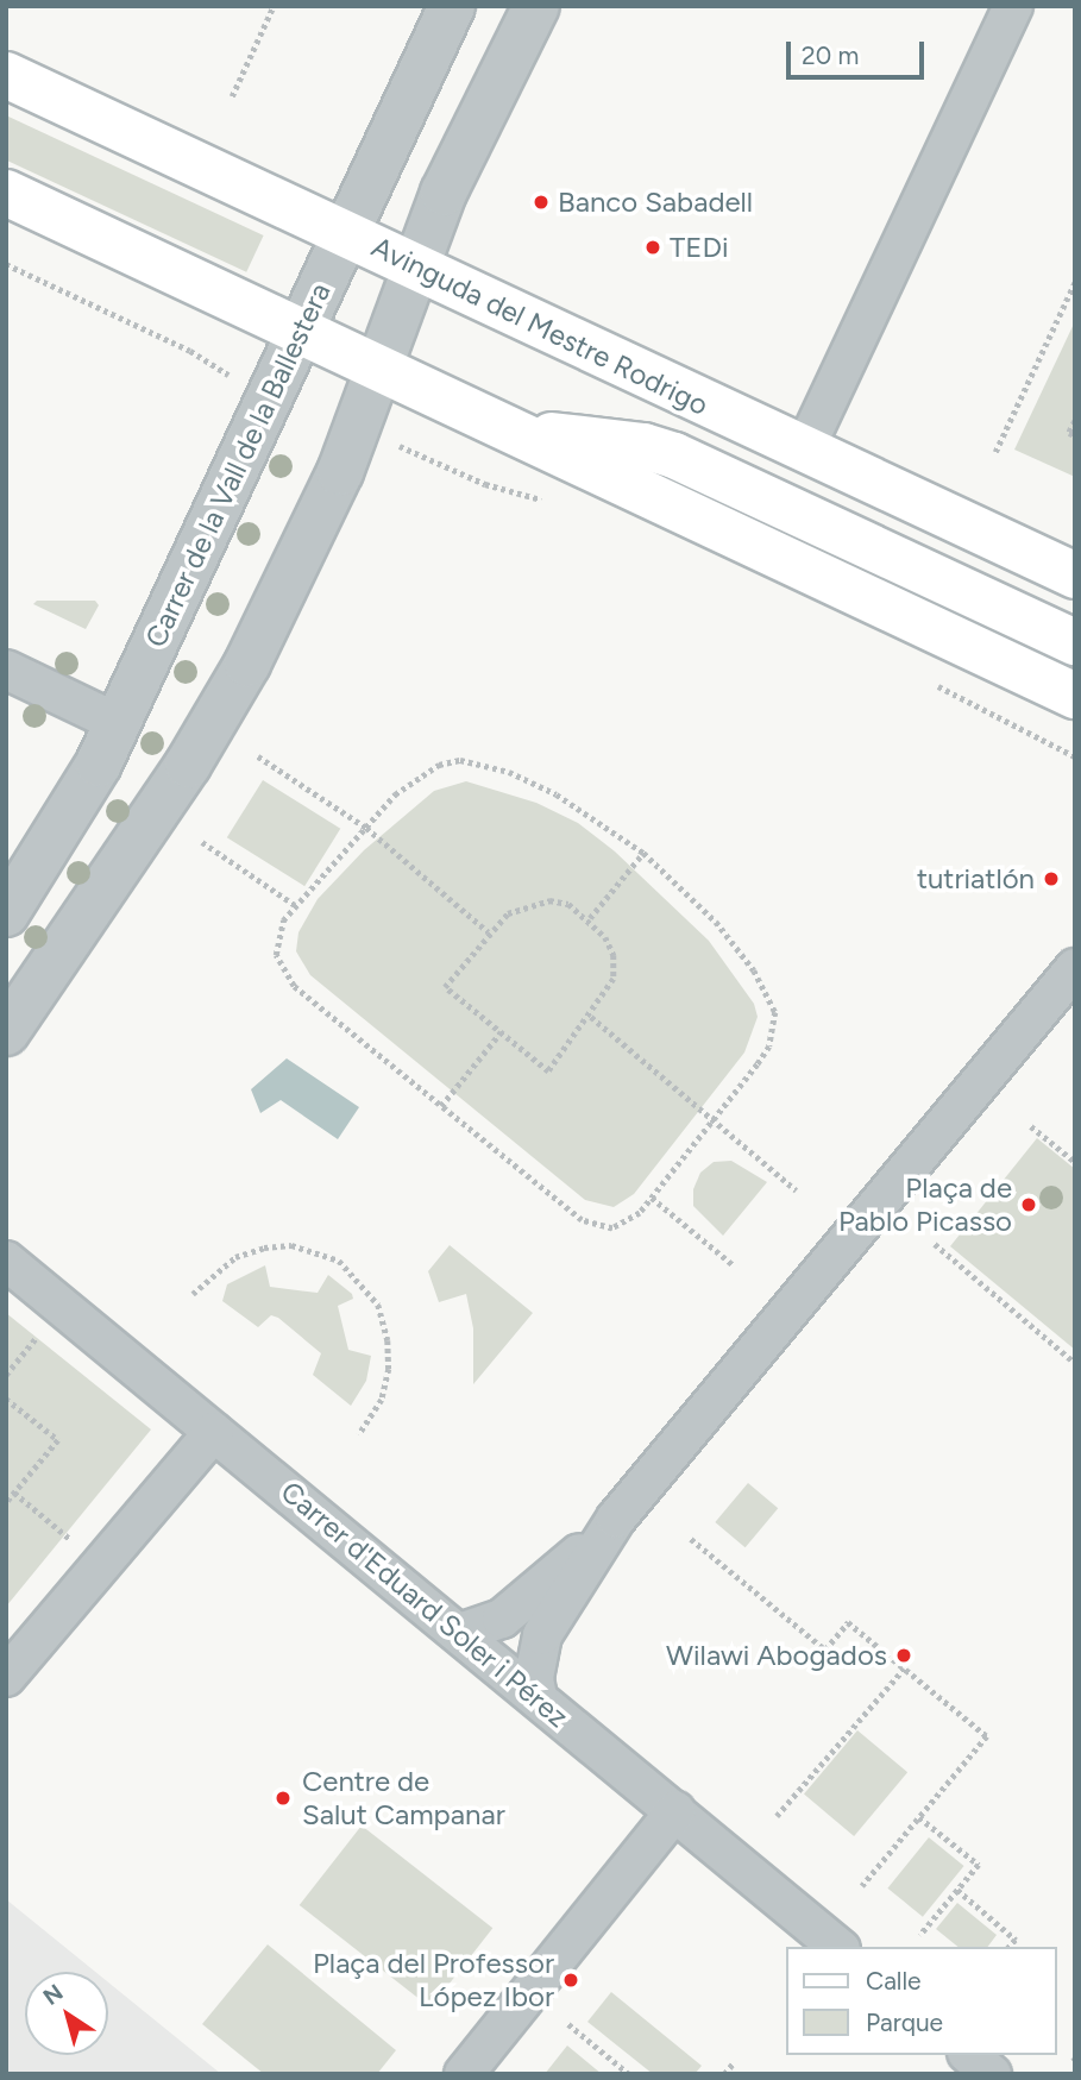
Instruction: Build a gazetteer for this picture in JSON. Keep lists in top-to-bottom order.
{
  "streets": {
    "main road": ["Avinguda del Mestre Rodrigo"],
    "street": ["Carrer de la Vall de la Ballestera", "Carrer d'Eduard Soler i Pérez"]
  },
  "crossings": [
    ["Avinguda del Mestre Rodrigo", "Carrer de la Vall de la Ballestera"]
  ],
  "places": [
    "Banco Sabadell",
    "TEDi",
    "tutriatlón",
    "Plaça de Pablo Picasso",
    "Wilawi Abogados",
    "Centre de Salut Campanar",
    "Plaça del Professor López Ibor"
  ],
  "legend": ["Calle", "Parque"],
  "scale_bar": "20 m",
  "north": "top left"
}
